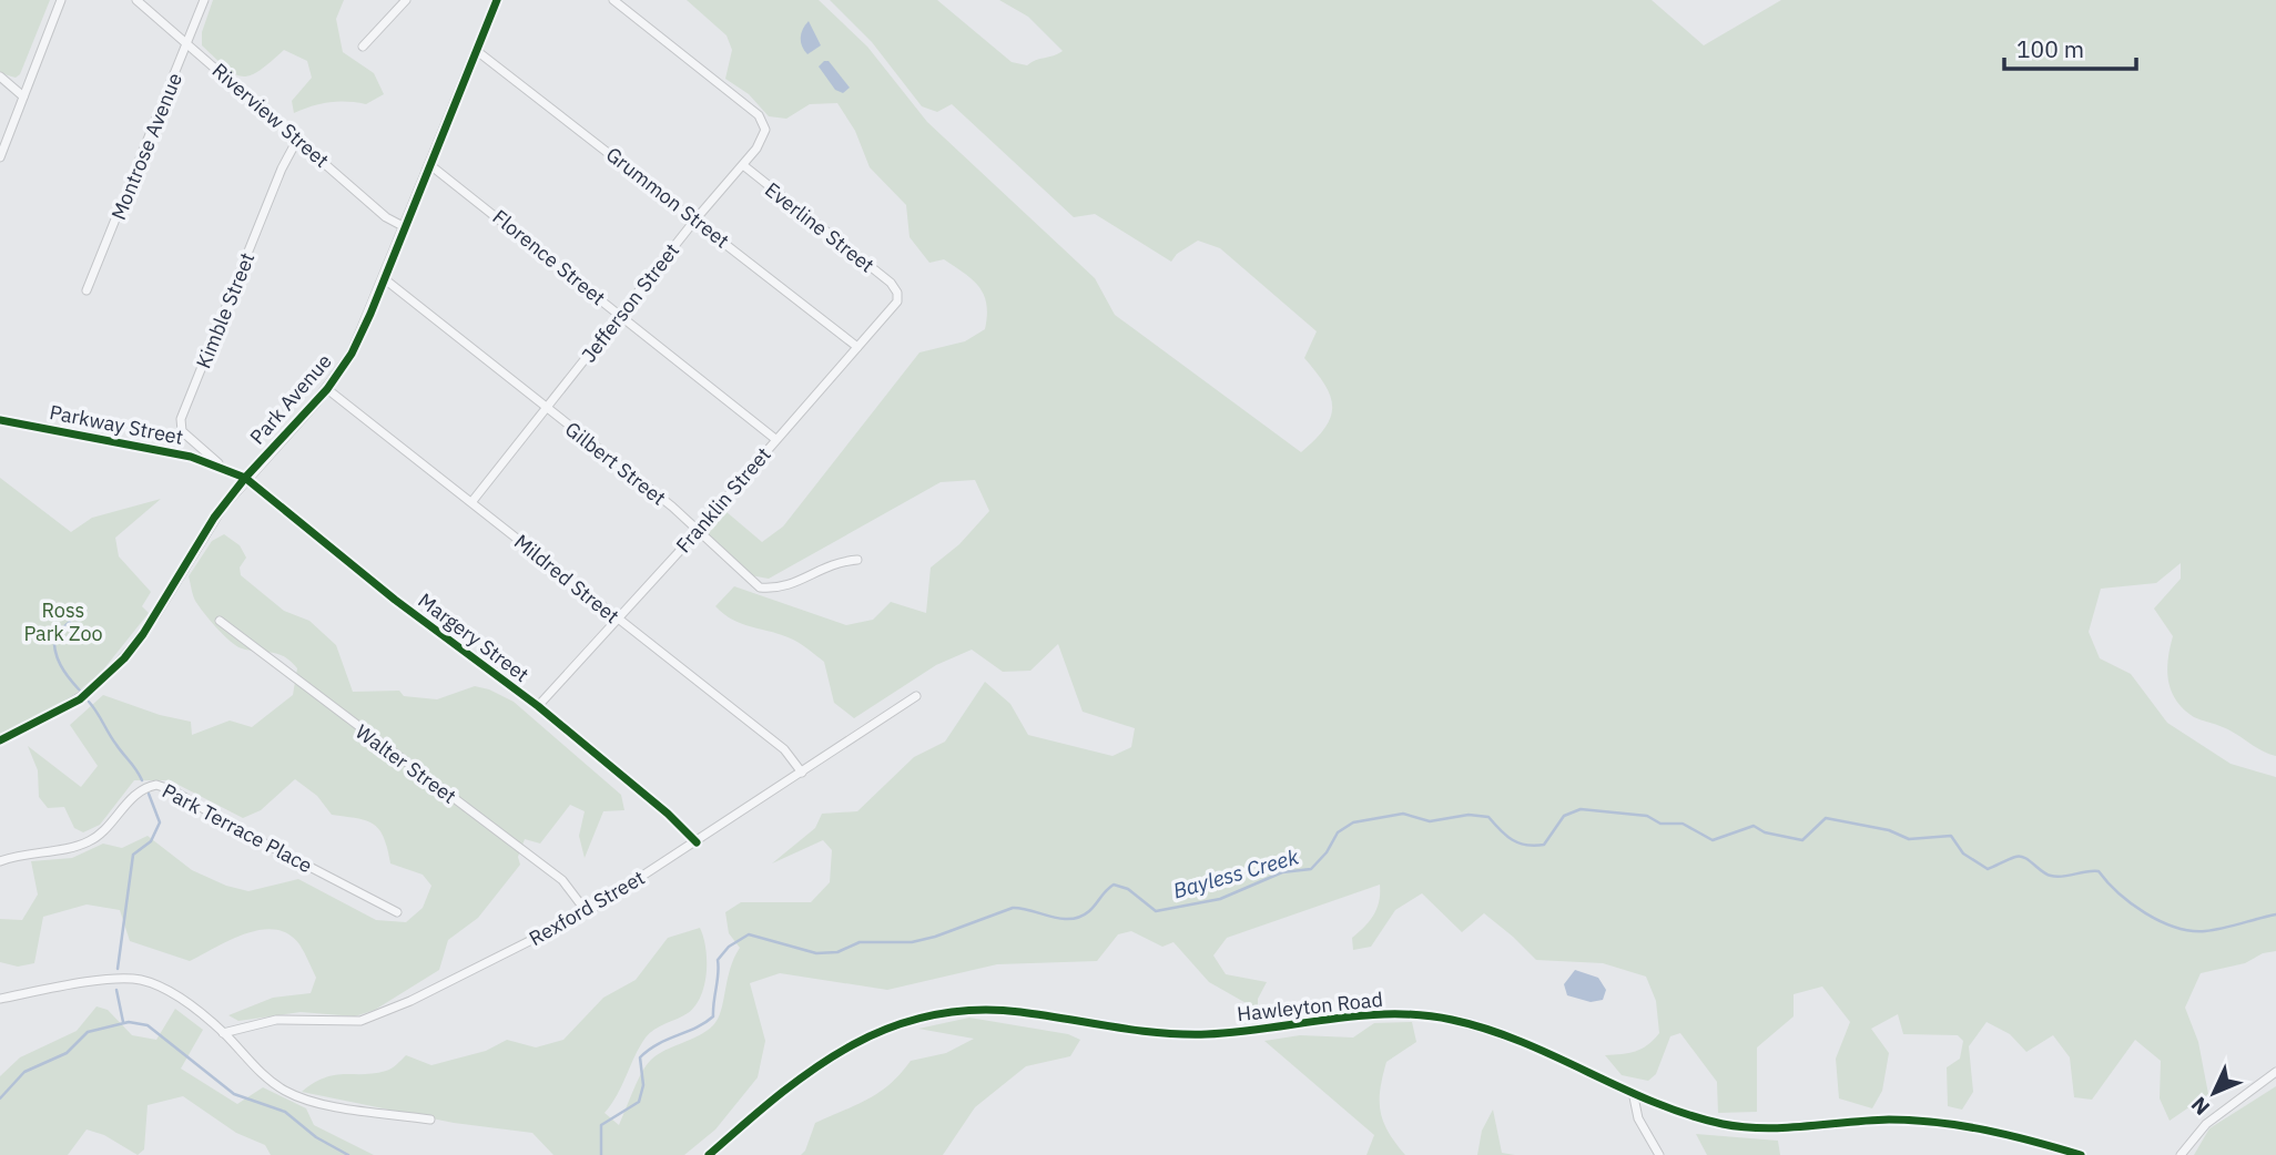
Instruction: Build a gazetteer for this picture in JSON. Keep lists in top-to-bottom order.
{
  "streets": {
    "street": [
      "Riverview Street",
      "Montrose Avenue",
      "Grummon Street",
      "Everline Street",
      "Florence Street",
      "Jefferson Street",
      "Kimble Street",
      "Park Avenue",
      "Parkway Street",
      "Gilbert Street",
      "Franklin Street",
      "Mildred Street",
      "Margery Street",
      "Walter Street",
      "Park Terrace Place",
      "Rexford Street",
      "Hawleyton Road"
    ]
  },
  "crossings": [
    ["Riverview Street", "Montrose Avenue"],
    ["Riverview Street", "Kimble Street"],
    ["Riverview Street", "Park Avenue"],
    ["Grummon Street", "Jefferson Street"],
    ["Grummon Street", "Park Avenue"],
    ["Grummon Street", "Franklin Street"],
    ["Everline Street", "Jefferson Street"],
    ["Everline Street", "Franklin Street"],
    ["Florence Street", "Jefferson Street"],
    ["Florence Street", "Park Avenue"],
    ["Florence Street", "Franklin Street"],
    ["Jefferson Street", "Gilbert Street"],
    ["Jefferson Street", "Mildred Street"],
    ["Kimble Street", "Parkway Street"],
    ["Kimble Street", "Margery Street"],
    ["Park Avenue", "Gilbert Street"],
    ["Park Avenue", "Mildred Street"],
    ["Park Avenue", "Margery Street"],
    ["Parkway Street", "Margery Street"],
    ["Gilbert Street", "Franklin Street"],
    ["Franklin Street", "Mildred Street"],
    ["Franklin Street", "Margery Street"],
    ["Mildred Street", "Rexford Street"],
    ["Margery Street", "Rexford Street"],
    ["Walter Street", "Rexford Street"]
  ],
  "water": ["Bayless Creek"],
  "parks": ["Ross Park Zoo"],
  "scale_bar": "100 m",
  "north": "bottom left"
}
